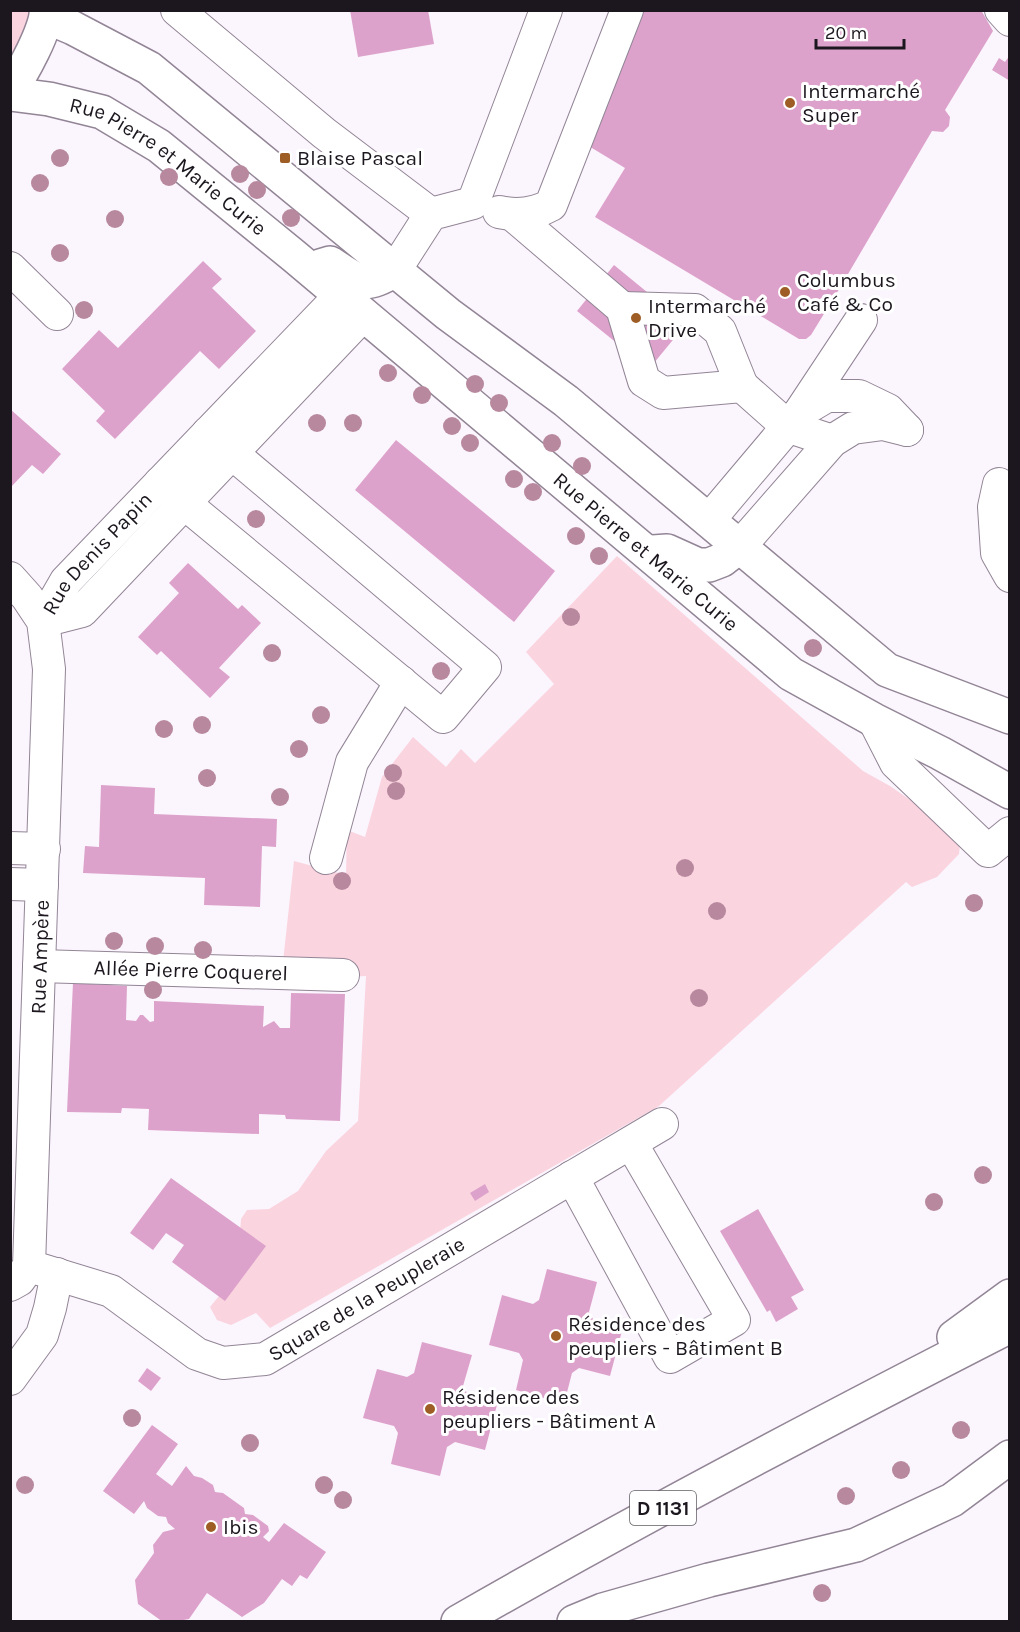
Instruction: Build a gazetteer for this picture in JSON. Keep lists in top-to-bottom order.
{
  "streets": {
    "main road": ["Rue Pierre et Marie Curie", "D 1131"],
    "street": [
      "Rue Denis Papin",
      "Rue Ampère",
      "Allée Pierre Coquerel",
      "Square de la Peupleraie"
    ]
  },
  "crossings": [
    ["Rue Pierre et Marie Curie", "Rue Denis Papin"],
    ["Rue Denis Papin", "Rue Ampère"],
    ["Rue Ampère", "Allée Pierre Coquerel"],
    ["Rue Ampère", "Square de la Peupleraie"]
  ],
  "places": {
    "other": [
      "Intermarché Super",
      "Columbus Café & Co",
      "Intermarché Drive",
      "Résidence des peupliers - Bâtiment B",
      "Résidence des peupliers - Bâtiment A",
      "Ibis"
    ],
    "transit": ["Blaise Pascal"]
  },
  "scale_bar": "20 m"
}
